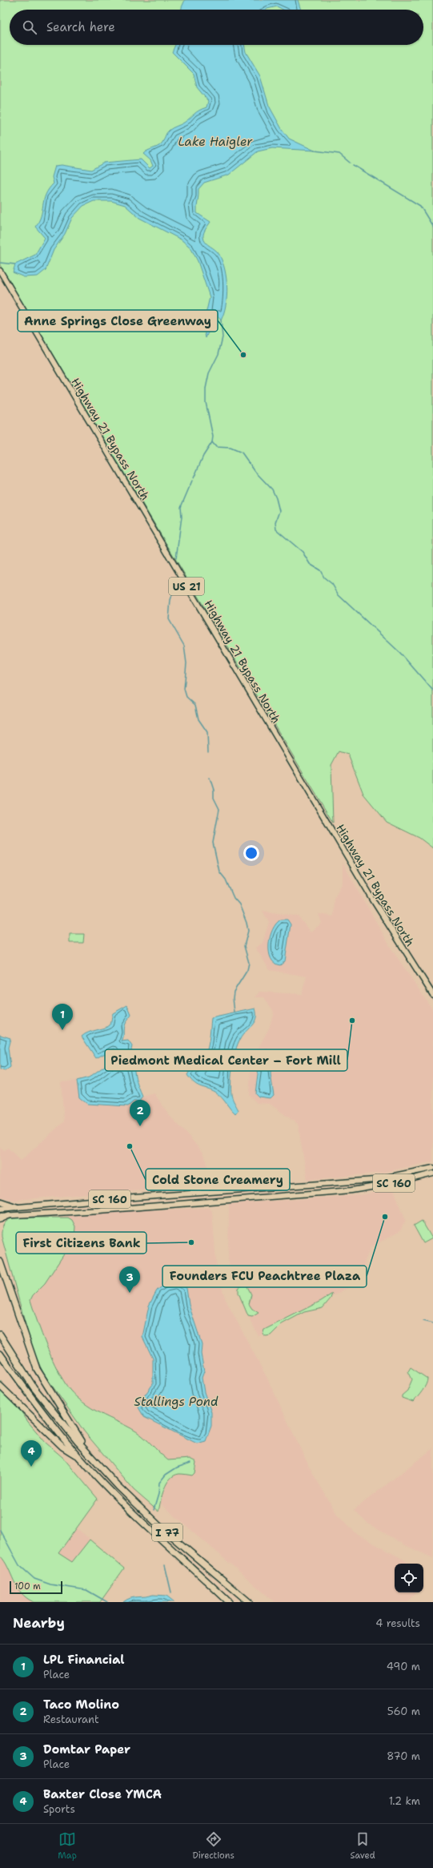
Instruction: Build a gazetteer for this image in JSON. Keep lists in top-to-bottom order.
{
  "streets": {
    "highway": ["I 77"],
    "main road": ["Highway 21 Bypass North", "US 21", "SC 160"]
  },
  "water": ["Lake Haigler", "Stallings Pond"],
  "places": [
    "Anne Springs Close Greenway",
    "Piedmont Medical Center – Fort Mill",
    "Cold Stone Creamery",
    "Founders FCU Peachtree Plaza",
    "First Citizens Bank"
  ],
  "scale_bar": "100 m",
  "page": {
    "search": "Search here",
    "pins": [
      "1",
      "2",
      "3",
      "4"
    ],
    "scale": "100 m",
    "heading": ["Nearby", "4 results"],
    "list": [
      {
        "mark": "1",
        "name": "LPL Financial",
        "note": "Place",
        "value": "490 m"
      },
      {
        "mark": "2",
        "name": "Taco Molino",
        "note": "Restaurant",
        "value": "560 m"
      },
      {
        "mark": "3",
        "name": "Domtar Paper",
        "note": "Place",
        "value": "870 m"
      },
      {
        "mark": "4",
        "name": "Baxter Close YMCA",
        "note": "Sports",
        "value": "1.2 km"
      }
    ],
    "nav": ["Map", "Directions", "Saved"]
  }
}
